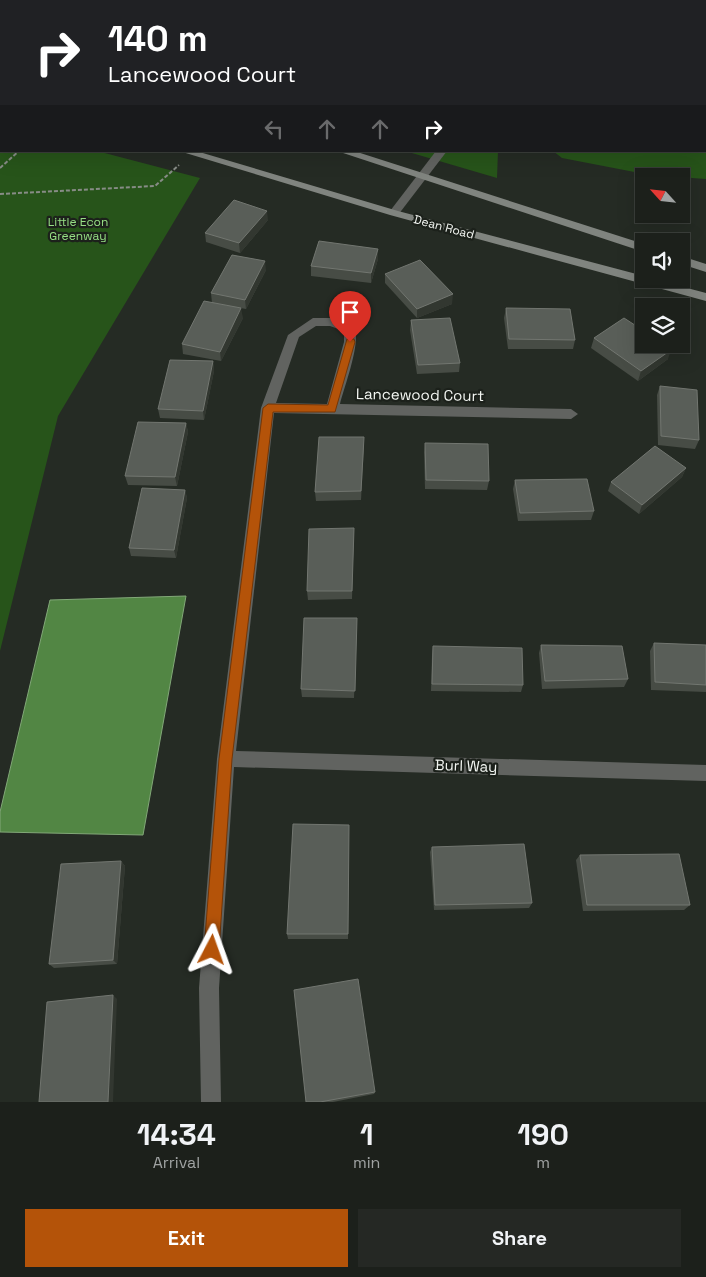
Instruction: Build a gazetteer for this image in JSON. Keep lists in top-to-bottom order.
{
  "streets": {
    "main road": ["Dean Road"],
    "street": ["Lancewood Court", "Burl Way"]
  },
  "parks": ["Little Econ Greenway"],
  "north": "top left",
  "page": {
    "turn": ["140 m", "Lancewood Court"],
    "eta": [
      "14:34",
      "Arrival",
      "1",
      "min",
      "190",
      "m"
    ],
    "buttons": ["Exit", "Share"]
  }
}
